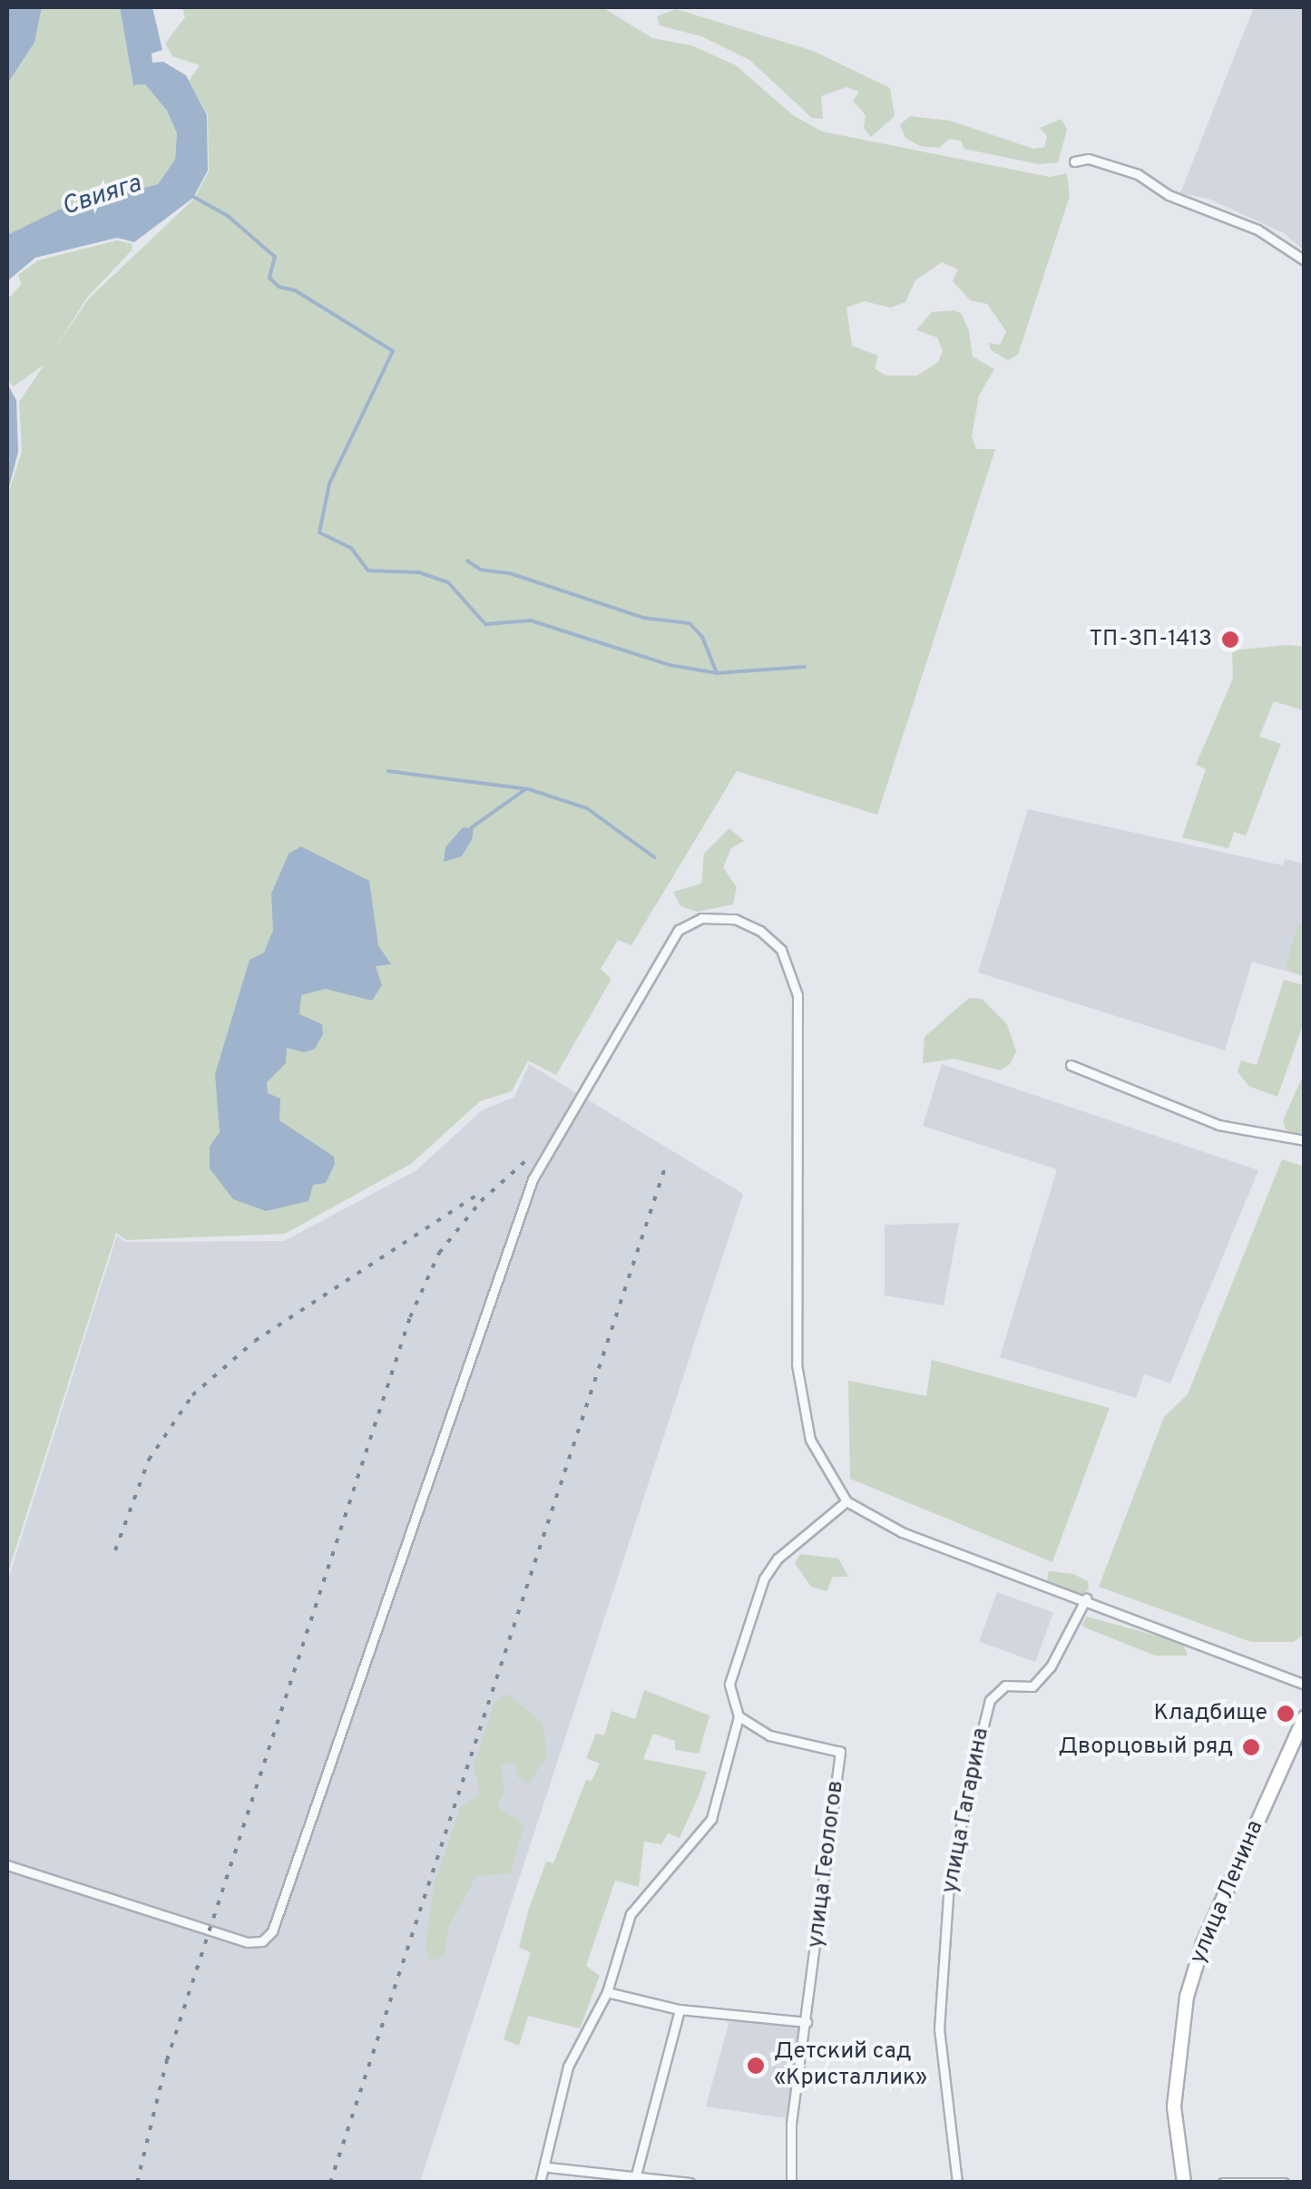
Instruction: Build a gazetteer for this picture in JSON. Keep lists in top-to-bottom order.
{
  "streets": {
    "main road": ["улица Ленина"],
    "street": ["улица Гагарина", "улица Геологов"]
  },
  "water": ["Свияга"],
  "places": [
    "ТП-ЗП-1413",
    "Кладбище",
    "Дворцовый ряд",
    "Детский сад «Кристаллик»"
  ]
}
